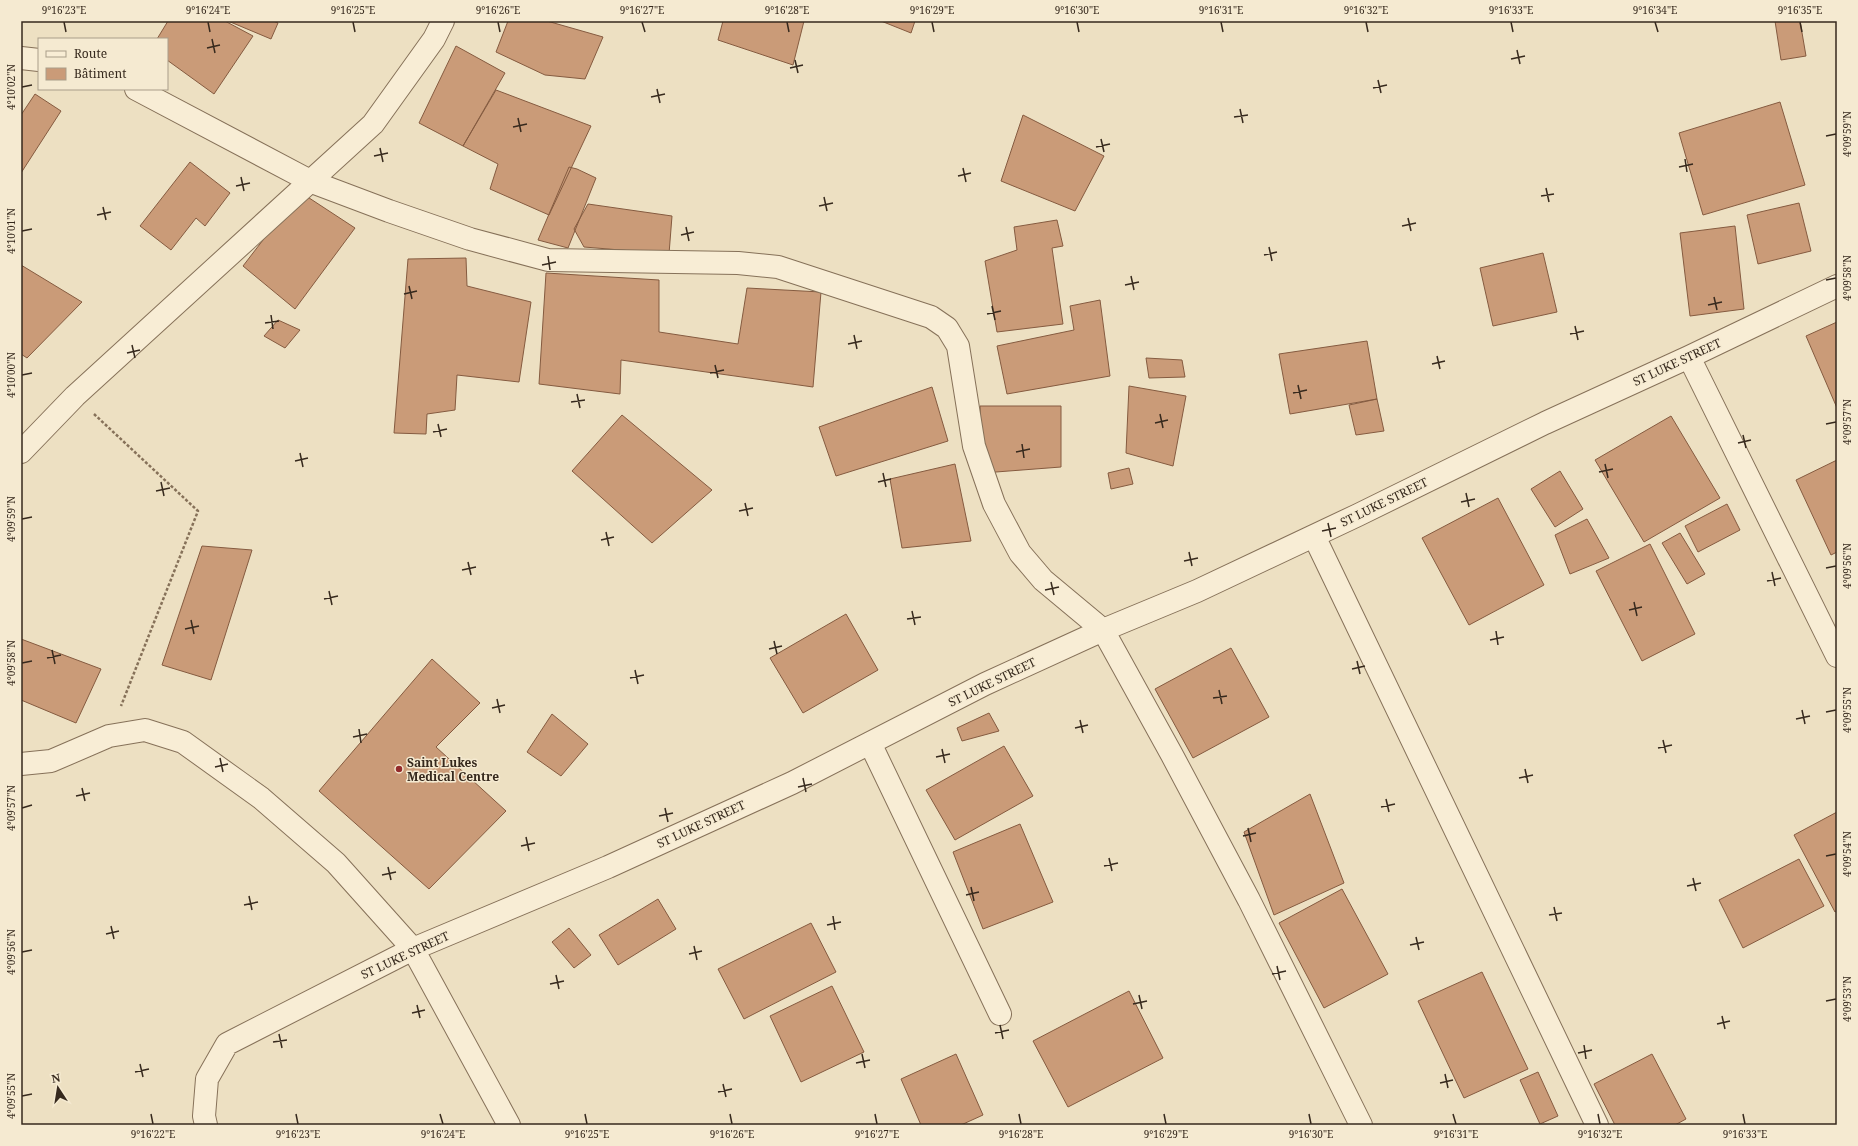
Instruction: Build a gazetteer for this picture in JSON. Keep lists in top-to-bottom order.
{
  "streets": {
    "street": ["ST LUKE STREET"]
  },
  "places": ["Saint Lukes Medical Centre"],
  "legend": ["Route", "Bâtiment"],
  "north": "top",
  "coordinates": [
    "9°16'23\"E",
    "9°16'24\"E",
    "9°16'25\"E",
    "9°16'26\"E",
    "9°16'27\"E",
    "9°16'28\"E",
    "9°16'29\"E",
    "9°16'30\"E",
    "9°16'31\"E",
    "9°16'32\"E",
    "9°16'33\"E",
    "9°16'34\"E",
    "9°16'35\"E",
    "4°10'02\"N",
    "4°09'59\"N",
    "4°10'01\"N",
    "4°09'58\"N",
    "4°10'00\"N",
    "4°09'57\"N",
    "4°09'56\"N",
    "4°09'55\"N",
    "4°09'54\"N",
    "4°09'53\"N",
    "9°16'22\"E"
  ]
}
